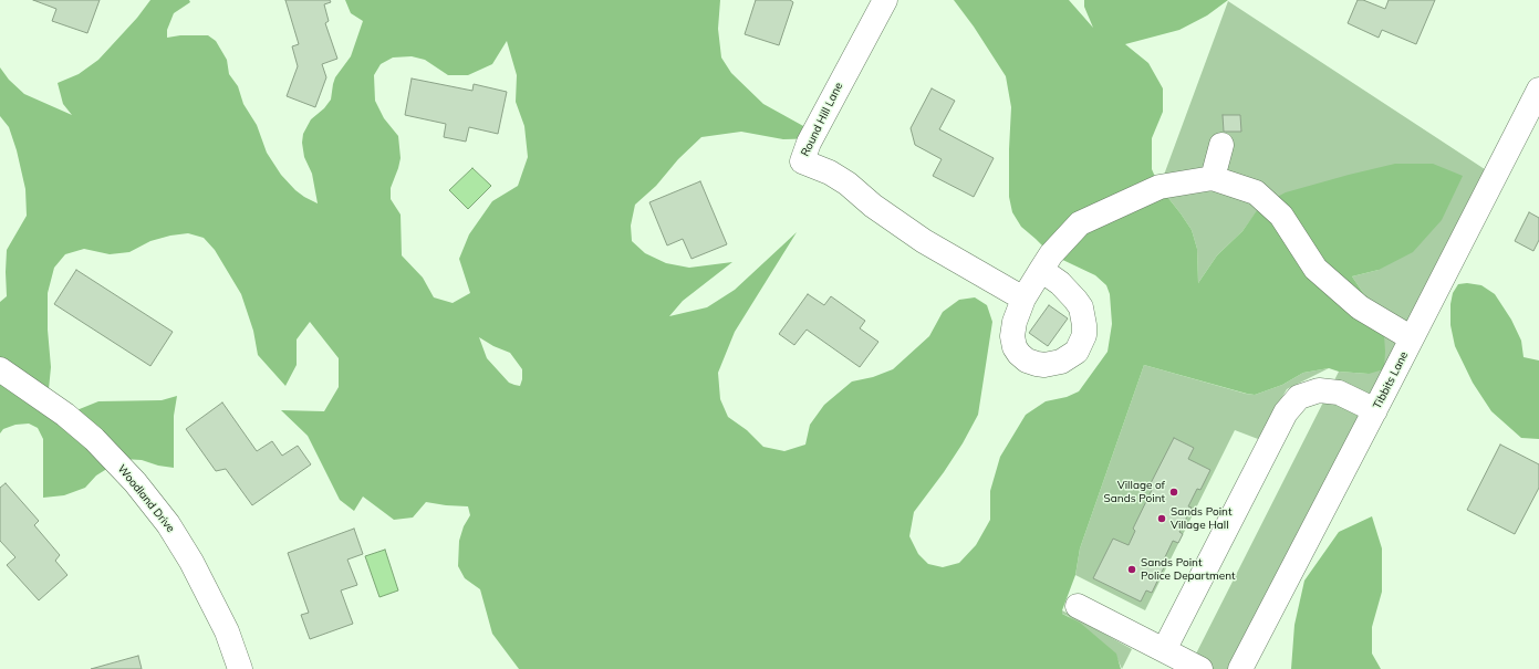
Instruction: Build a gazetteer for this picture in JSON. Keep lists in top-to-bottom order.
{
  "streets": {
    "street": ["Round Hill Lane", "Tibbits Lane", "Woodland Drive"]
  },
  "places": ["Village of Sands Point", "Sands Point Village Hall", "Sands Point Police Department"]
}
